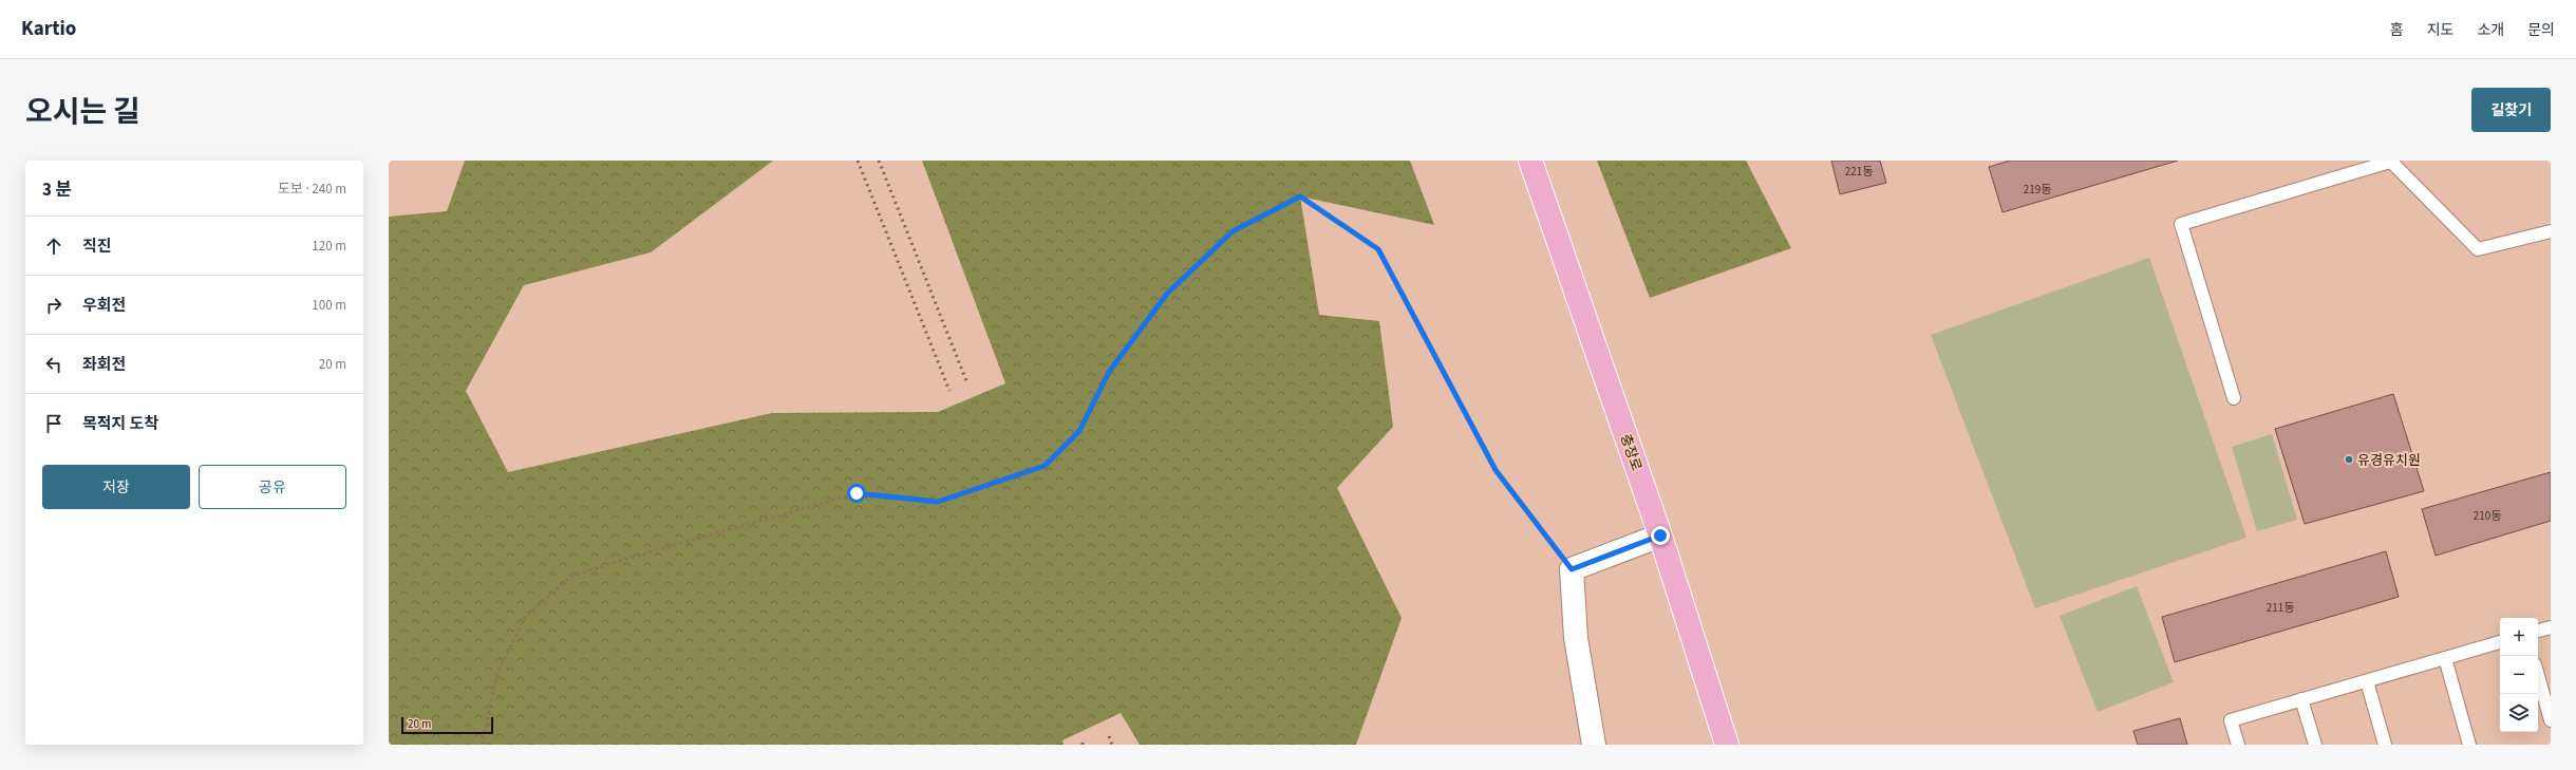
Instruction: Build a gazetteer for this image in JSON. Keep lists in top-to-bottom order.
{
  "streets": {
    "main road": ["충장로"]
  },
  "places": ["유경유치원"],
  "house_numbers": [
    "221동",
    "219동",
    "210동",
    "211동"
  ],
  "scale_bar": "20 m",
  "page": {
    "header": "Kartio",
    "nav": [
      "홈",
      "지도",
      "소개",
      "문의"
    ],
    "title": "오시는 길",
    "buttons": [
      "길찾기",
      ["저장", "공유"]
    ],
    "heading": ["3 분", "도보 · 240 m"],
    "list": [
      ["직진", "120 m"],
      ["우회전", "100 m"],
      ["좌회전", "20 m"],
      "목적지 도착"
    ],
    "map_buttons": ["+", "−"],
    "scale": "20 m"
  }
}
